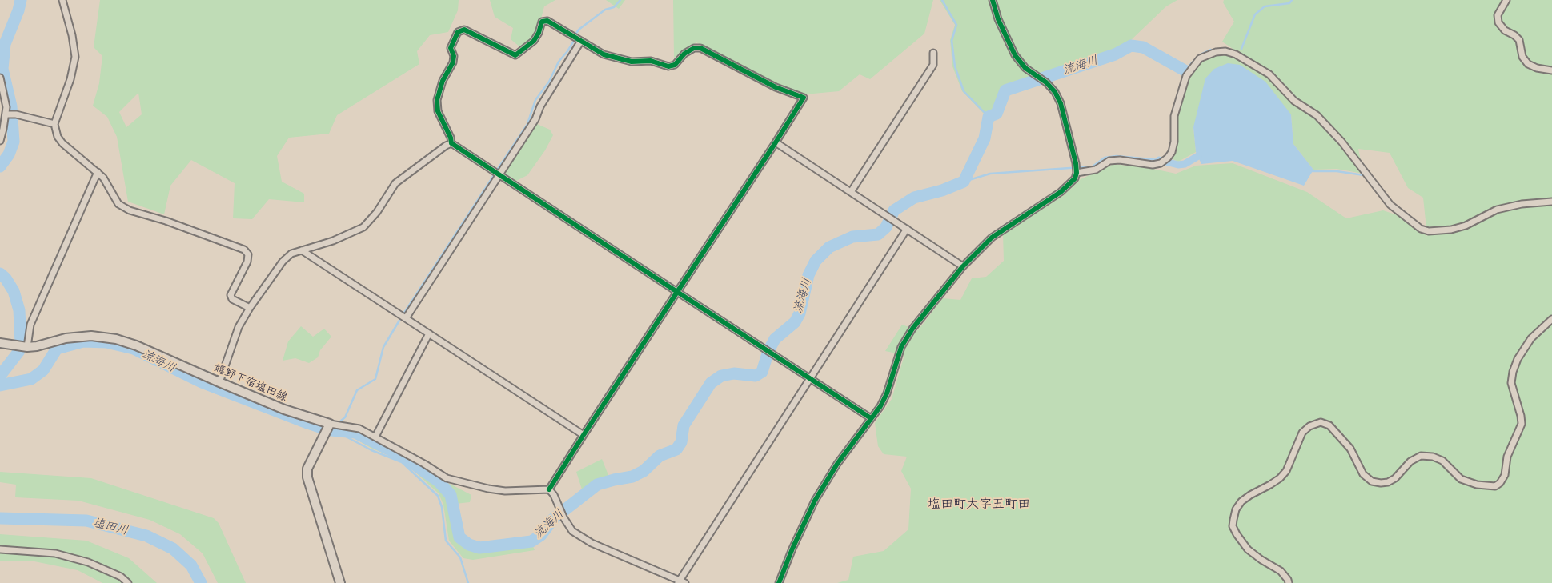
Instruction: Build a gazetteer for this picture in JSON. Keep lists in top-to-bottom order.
{
  "streets": {
    "main road": ["嬉野下宿塩田線"]
  },
  "districts": ["塩田町大字五町田"],
  "water": ["流海川", "塩田川"]
}
